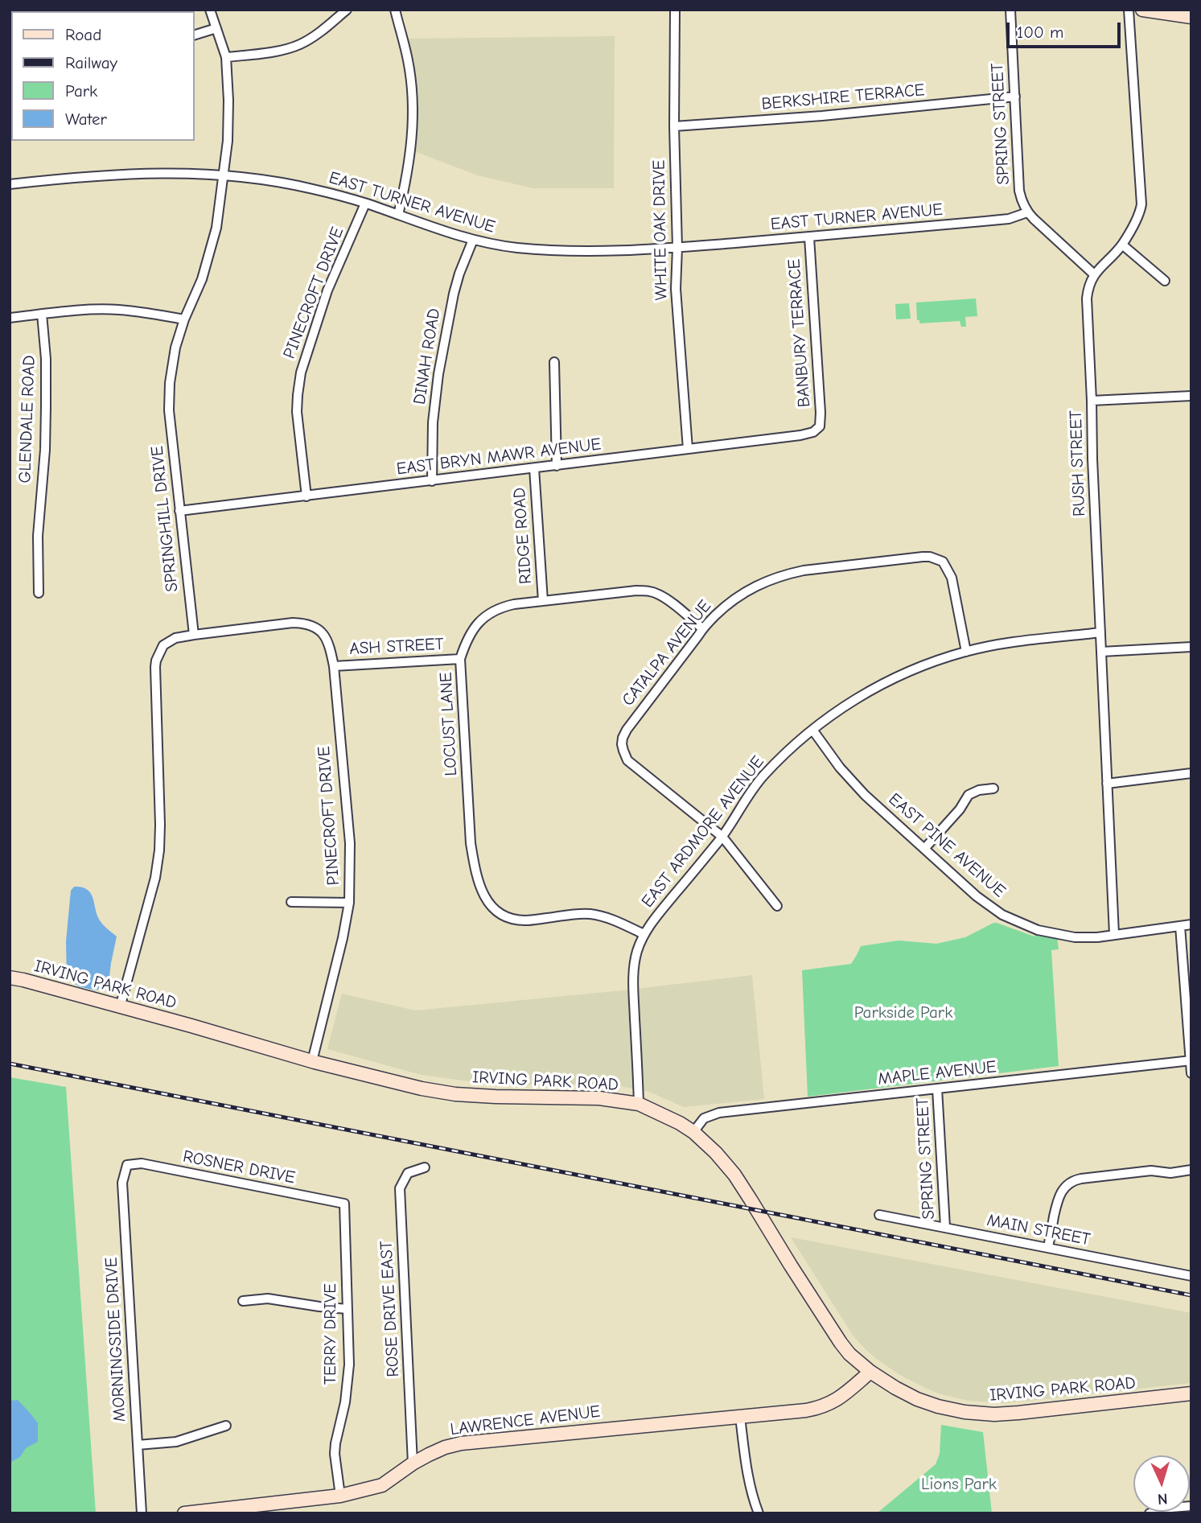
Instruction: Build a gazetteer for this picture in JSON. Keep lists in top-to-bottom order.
{
  "streets": {
    "main road": ["IRVING PARK ROAD", "LAWRENCE AVENUE"],
    "street": [
      "BERKSHIRE TERRACE",
      "SPRING STREET",
      "EAST TURNER AVENUE",
      "WHITE OAK DRIVE",
      "PINECROFT DRIVE",
      "BANBURY TERRACE",
      "DINAH ROAD",
      "GLENDALE ROAD",
      "EAST BRYN MAWR AVENUE",
      "RUSH STREET",
      "SPRINGHILL DRIVE",
      "RIDGE ROAD",
      "ASH STREET",
      "CATALPA AVENUE",
      "LOCUST LANE",
      "EAST ARDMORE AVENUE",
      "EAST PINE AVENUE",
      "MAPLE AVENUE",
      "ROSNER DRIVE",
      "MAIN STREET",
      "ROSE DRIVE EAST",
      "TERRY DRIVE",
      "MORNINGSIDE DRIVE"
    ]
  },
  "crossings": [
    ["BERKSHIRE TERRACE", "SPRING STREET"],
    ["BERKSHIRE TERRACE", "WHITE OAK DRIVE"],
    ["SPRING STREET", "EAST TURNER AVENUE"],
    ["SPRING STREET", "RUSH STREET"],
    ["SPRING STREET", "MAPLE AVENUE"],
    ["SPRING STREET", "MAIN STREET"],
    ["EAST TURNER AVENUE", "WHITE OAK DRIVE"],
    ["EAST TURNER AVENUE", "PINECROFT DRIVE"],
    ["EAST TURNER AVENUE", "BANBURY TERRACE"],
    ["EAST TURNER AVENUE", "DINAH ROAD"],
    ["EAST TURNER AVENUE", "SPRINGHILL DRIVE"],
    ["WHITE OAK DRIVE", "EAST BRYN MAWR AVENUE"],
    ["PINECROFT DRIVE", "EAST BRYN MAWR AVENUE"],
    ["PINECROFT DRIVE", "ASH STREET"],
    ["PINECROFT DRIVE", "IRVING PARK ROAD"],
    ["BANBURY TERRACE", "EAST BRYN MAWR AVENUE"],
    ["DINAH ROAD", "EAST BRYN MAWR AVENUE"],
    ["EAST BRYN MAWR AVENUE", "SPRINGHILL DRIVE"],
    ["EAST BRYN MAWR AVENUE", "RIDGE ROAD"],
    ["RUSH STREET", "EAST ARDMORE AVENUE"],
    ["RUSH STREET", "EAST PINE AVENUE"],
    ["SPRINGHILL DRIVE", "ASH STREET"],
    ["RIDGE ROAD", "LOCUST LANE"],
    ["ASH STREET", "LOCUST LANE"],
    ["CATALPA AVENUE", "LOCUST LANE"],
    ["CATALPA AVENUE", "EAST ARDMORE AVENUE"],
    ["LOCUST LANE", "EAST ARDMORE AVENUE"],
    ["EAST ARDMORE AVENUE", "EAST PINE AVENUE"],
    ["EAST ARDMORE AVENUE", "IRVING PARK ROAD"],
    ["IRVING PARK ROAD", "MAPLE AVENUE"],
    ["IRVING PARK ROAD", "LAWRENCE AVENUE"],
    ["ROSNER DRIVE", "TERRY DRIVE"],
    ["ROSNER DRIVE", "MORNINGSIDE DRIVE"],
    ["ROSE DRIVE EAST", "LAWRENCE AVENUE"],
    ["TERRY DRIVE", "LAWRENCE AVENUE"]
  ],
  "parks": ["Parkside Park", "Lions Park"],
  "legend": [
    "Road",
    "Railway",
    "Park",
    "Water"
  ],
  "scale_bar": "100 m",
  "north": "bottom"
}
